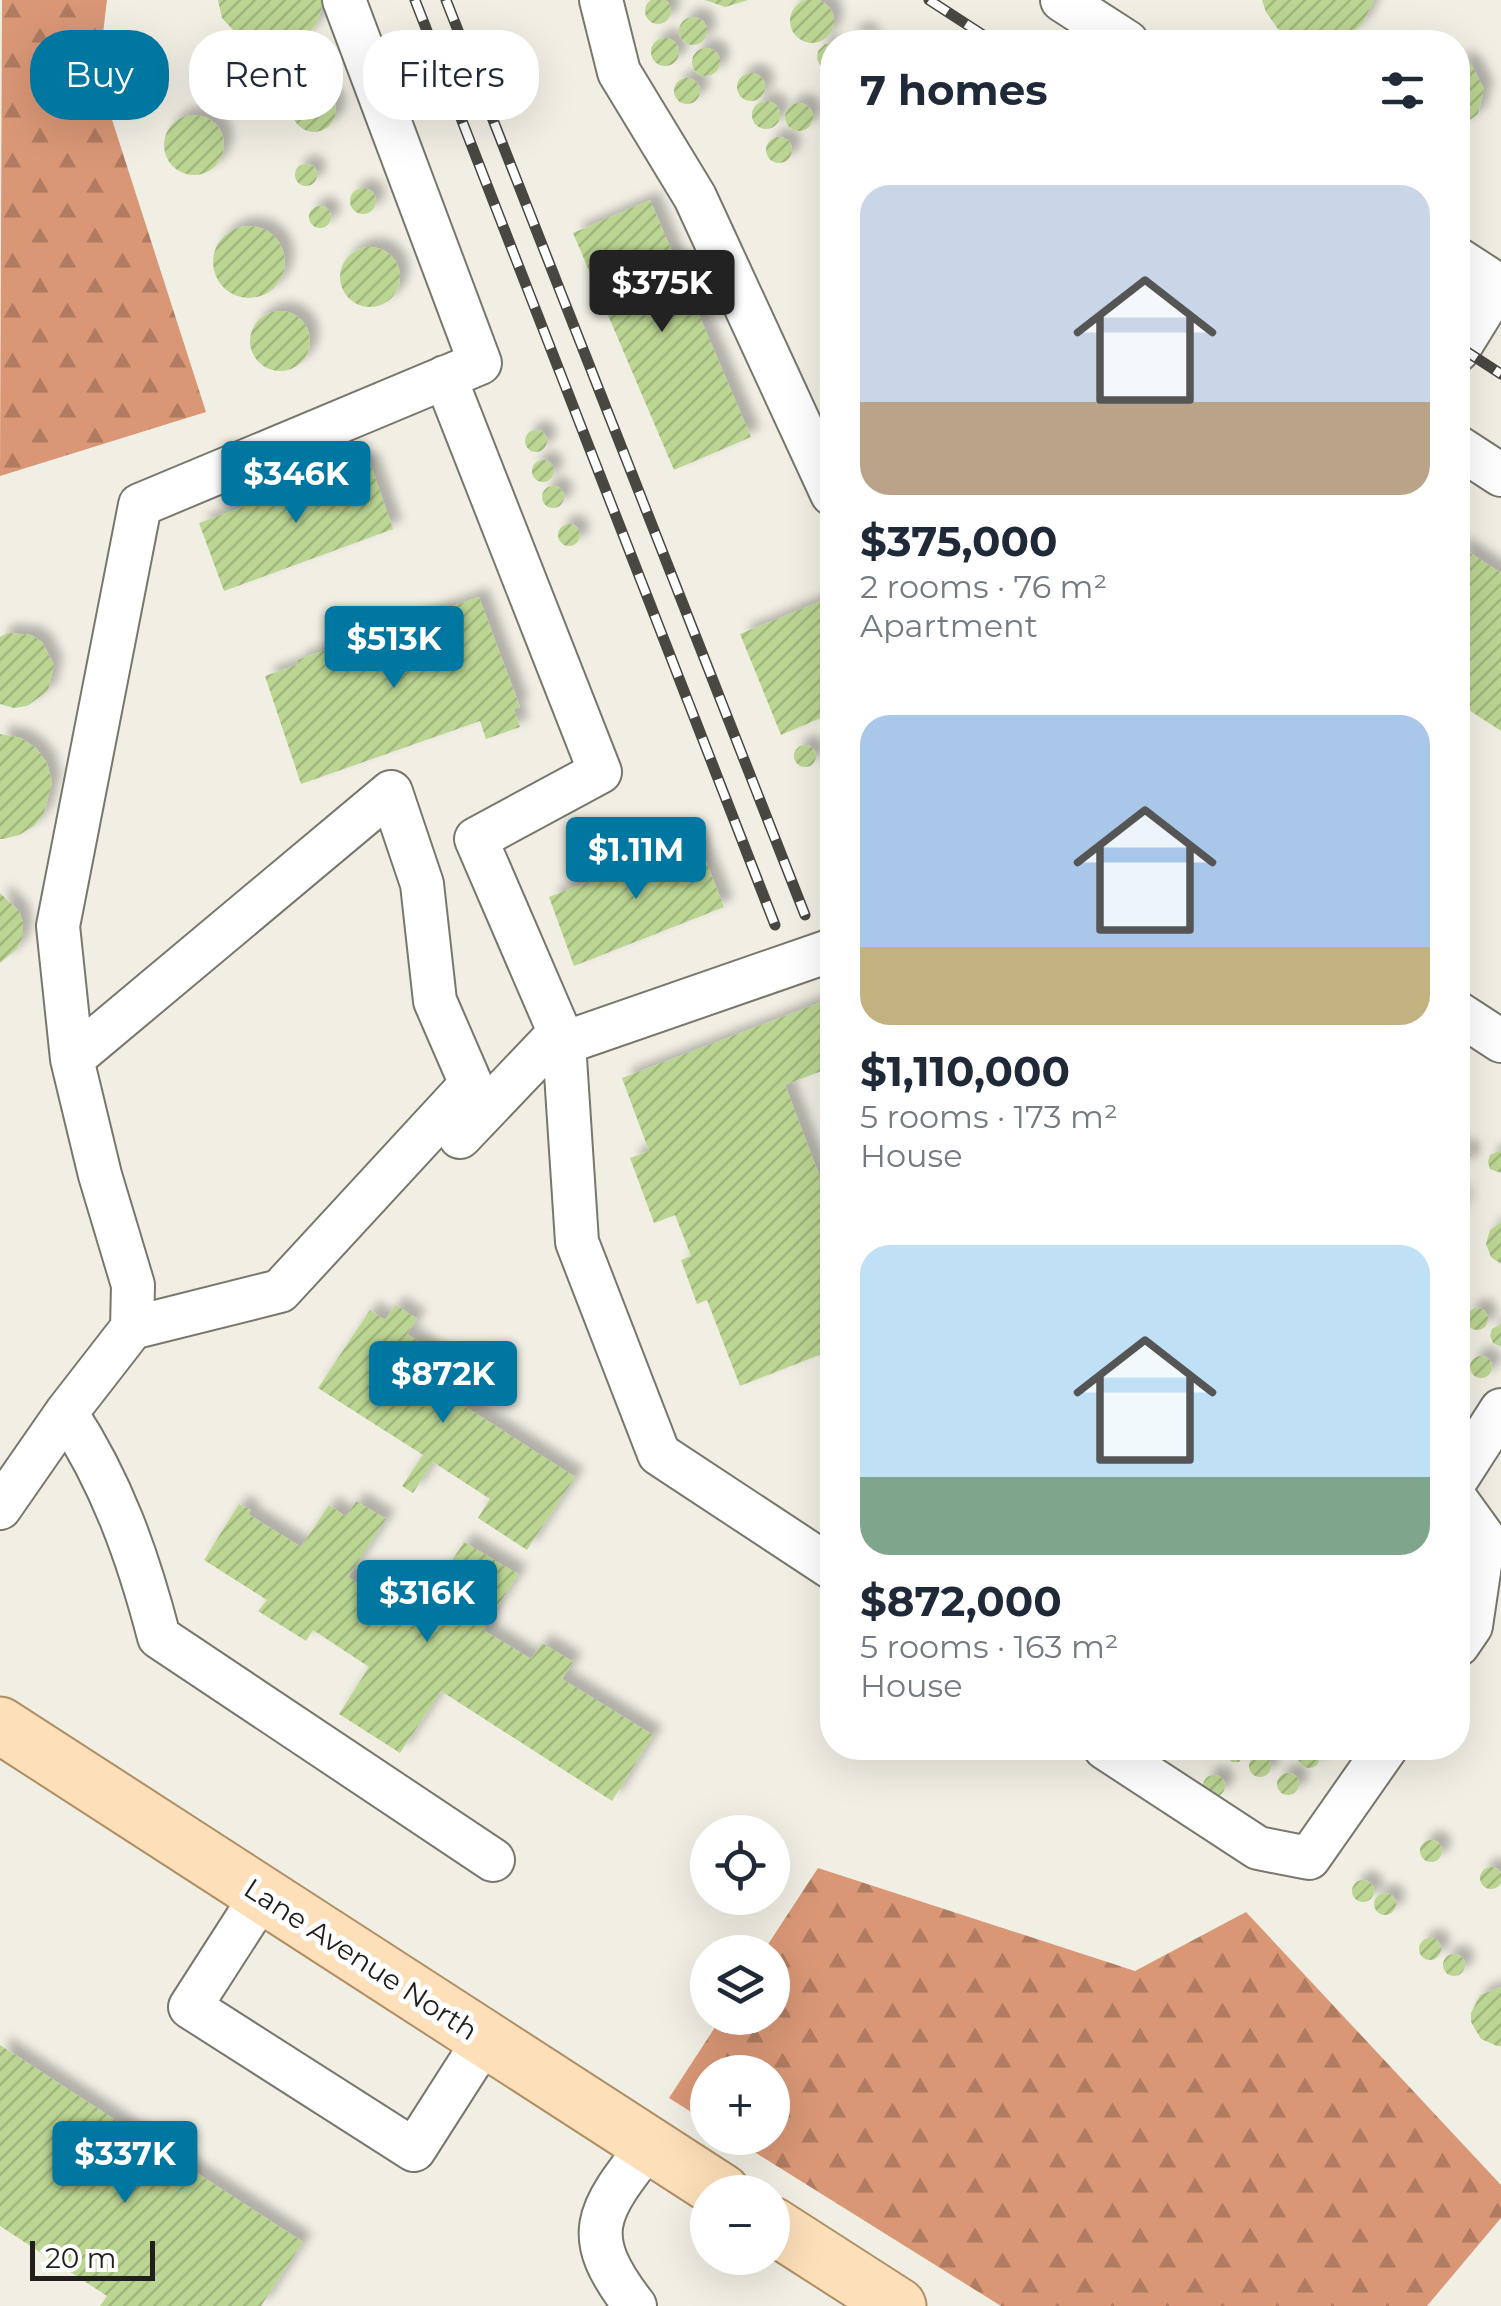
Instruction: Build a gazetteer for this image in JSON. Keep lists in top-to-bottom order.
{
  "streets": {
    "main road": ["Lane Avenue North"]
  },
  "scale_bar": "20 m",
  "page": {
    "chip": ["Buy", "Rent", "Filters"],
    "heading": "7 homes",
    "list": [
      {
        "name": "$375,000",
        "note": "2 rooms · 76 m² · Apartment"
      },
      {
        "name": "$1,110,000",
        "note": "5 rooms · 173 m² · House"
      },
      {
        "name": "$872,000",
        "note": "5 rooms · 163 m² · House"
      }
    ],
    "price": [
      "$375K",
      "$346K",
      "$513K",
      "$1.11M",
      "$872K",
      "$316K",
      "$337K"
    ],
    "map_buttons": ["+", "−"],
    "scale": "20 m"
  }
}
